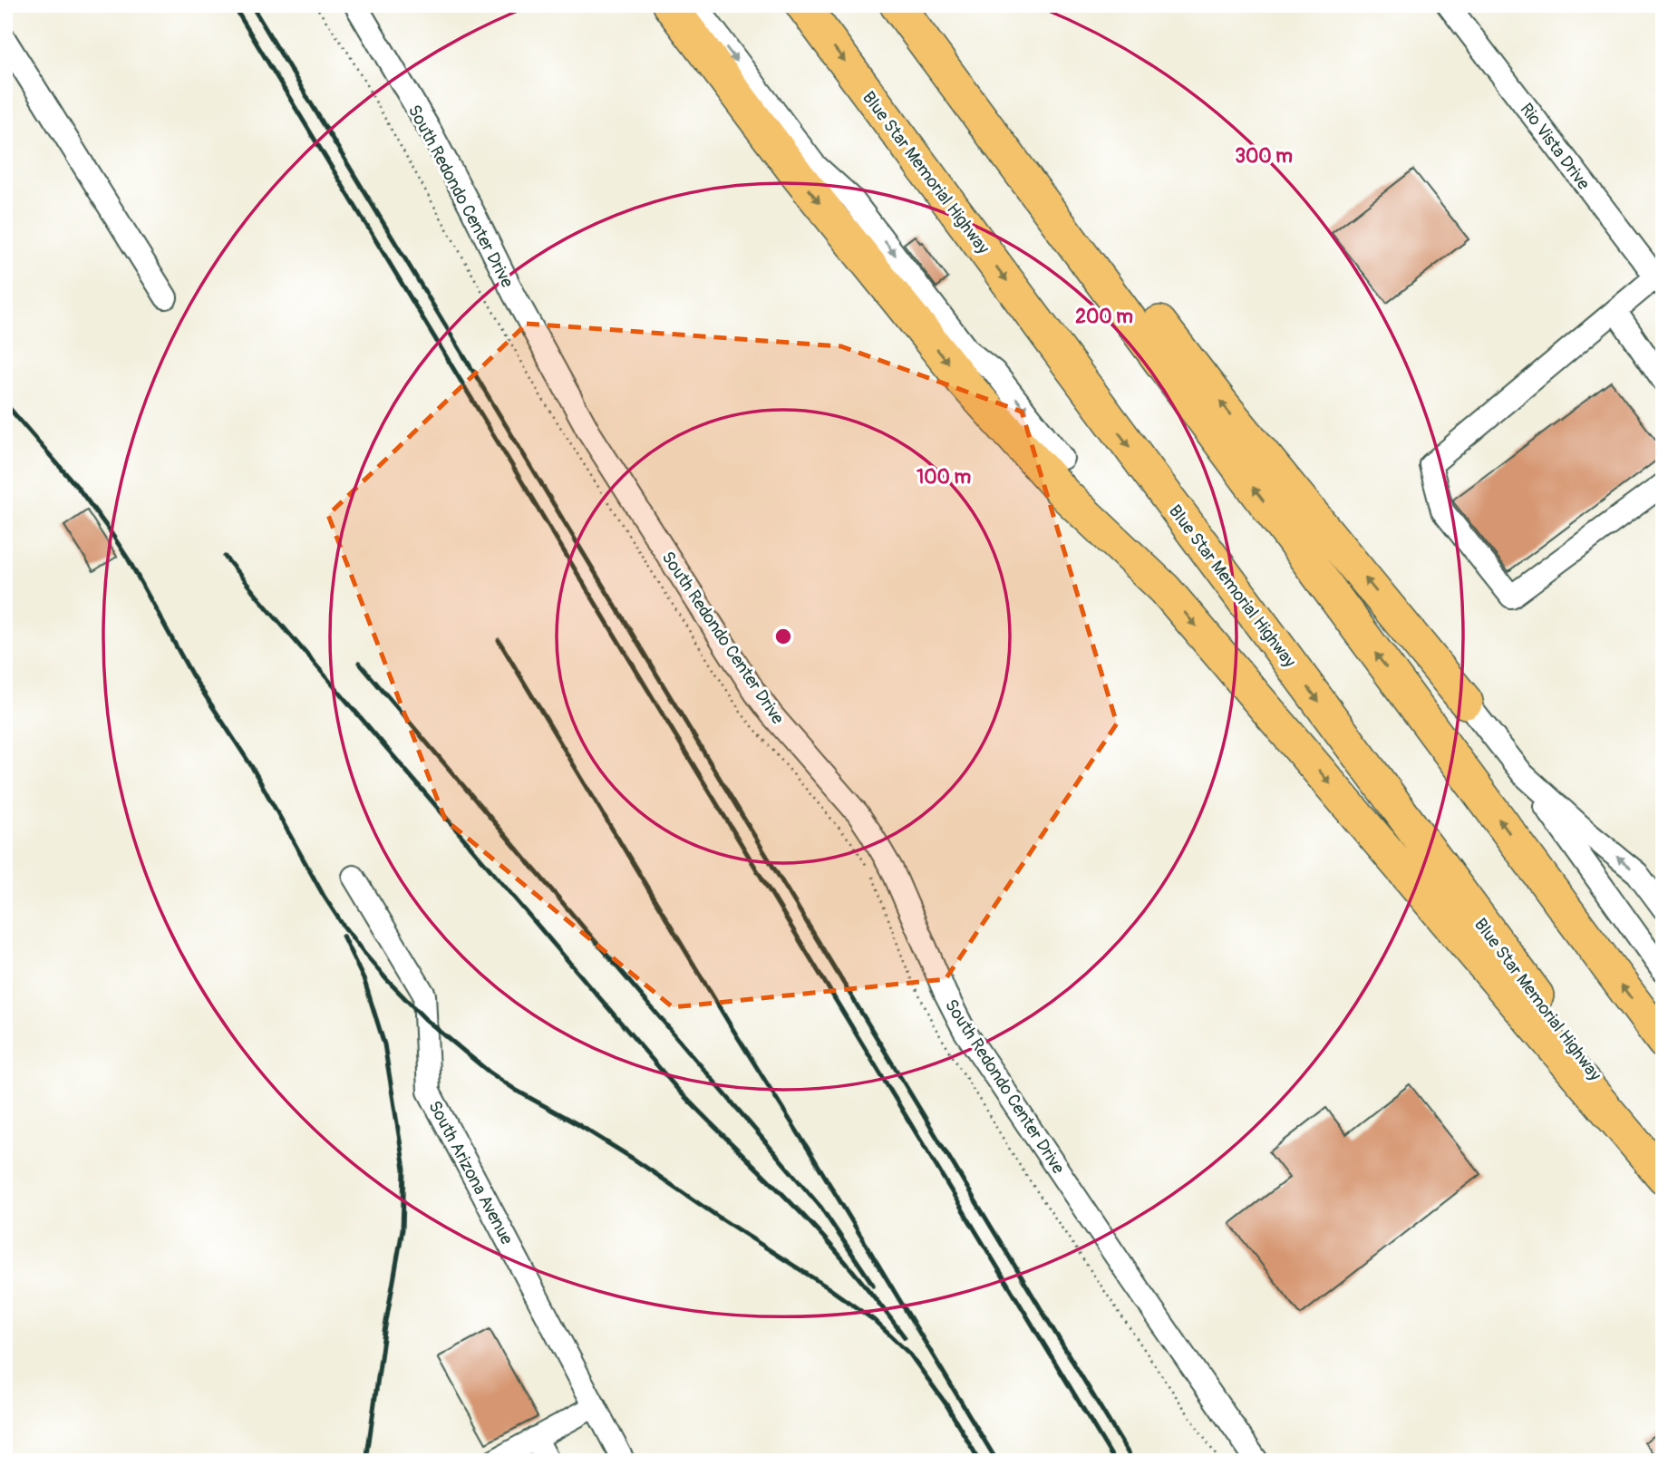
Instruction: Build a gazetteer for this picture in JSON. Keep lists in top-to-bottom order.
{
  "streets": {
    "highway": ["Blue Star Memorial Highway"],
    "street": ["Rio Vista Drive", "South Redondo Center Drive", "South Arizona Avenue"]
  },
  "rings": ["300 m", "200 m", "100 m"]
}
